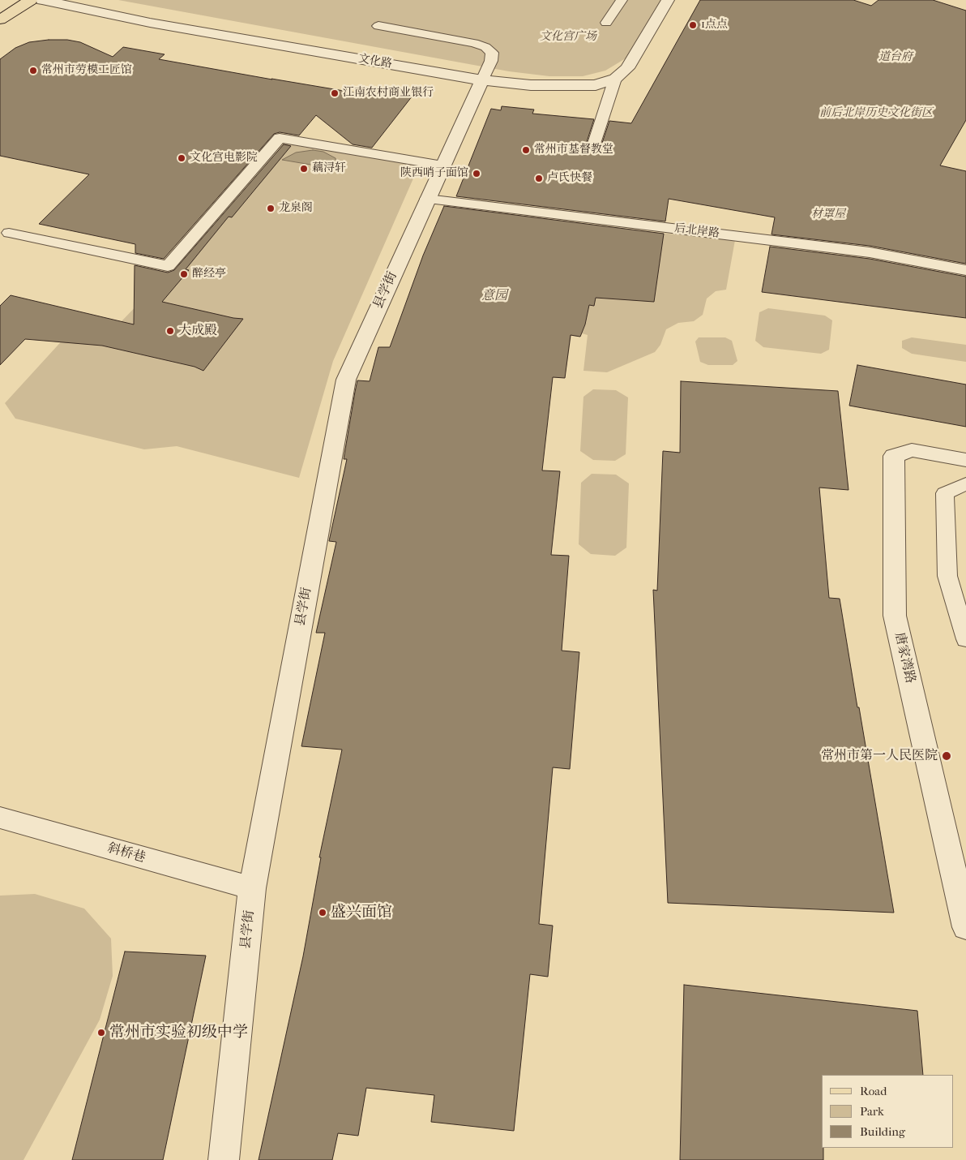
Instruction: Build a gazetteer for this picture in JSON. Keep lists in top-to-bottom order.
{
  "streets": {
    "street": [
      "文化路",
      "县学街",
      "唐家湾路",
      "斜桥巷"
    ],
    "lane": ["后北岸路"]
  },
  "crossings": [
    ["文化路", "县学街"],
    ["后北岸路", "县学街"],
    ["县学街", "斜桥巷"]
  ],
  "parks": [
    "文化宫广场",
    "道台府",
    "前后北岸历史文化街区",
    "材罩屋",
    "意园"
  ],
  "places": [
    "1点点",
    "常州市劳模工匠馆",
    "江南农村商业银行",
    "常州市基督教堂",
    "文化宫电影院",
    "藕浔轩",
    "陕西哨子面馆",
    "卢氏快餐",
    "龙泉阁",
    "醉经亭",
    "大成殿",
    "常州市第一人民医院",
    "盛兴面馆",
    "常州市实验初级中学"
  ],
  "legend": ["Road", "Park", "Building"]
}
